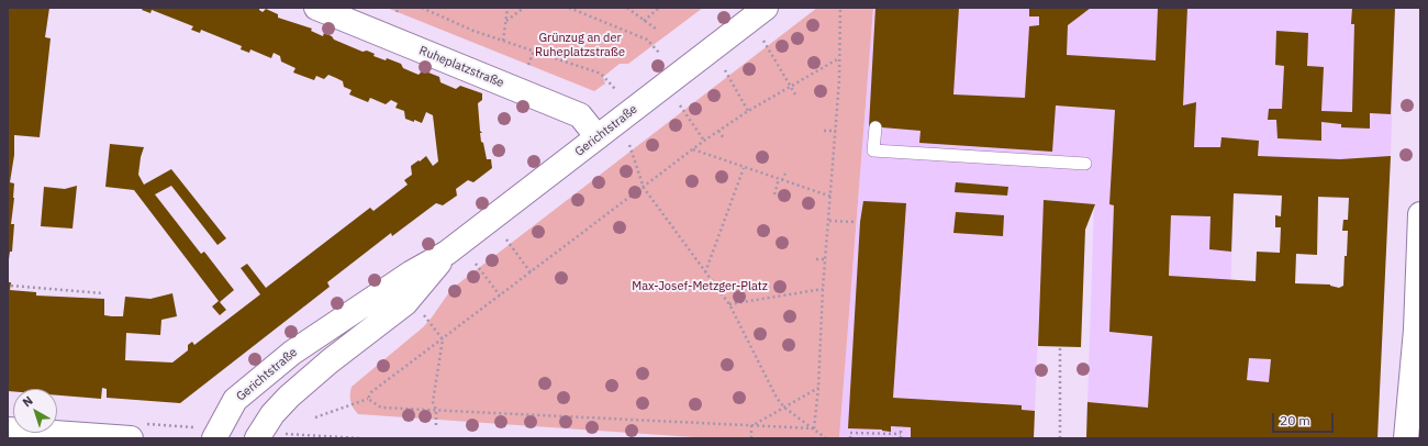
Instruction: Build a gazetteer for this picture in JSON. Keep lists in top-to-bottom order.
{
  "streets": {
    "street": ["Ruheplatzstraße", "Gerichtstraße"]
  },
  "crossings": [
    ["Ruheplatzstraße", "Gerichtstraße"]
  ],
  "parks": ["Grünzug an der Ruheplatzstraße", "Max-Josef-Metzger-Platz"],
  "scale_bar": "20 m",
  "north": "top left"
}
